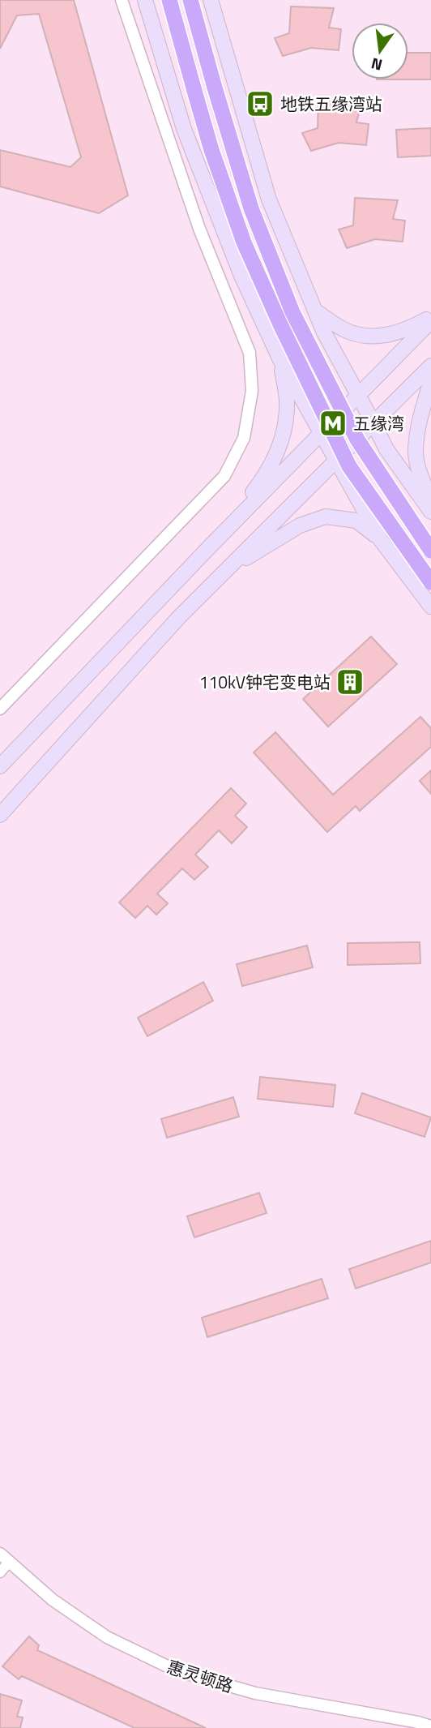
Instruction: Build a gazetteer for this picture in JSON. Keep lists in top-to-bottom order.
{
  "streets": {
    "street": ["惠灵顿路"]
  },
  "places": {
    "bus stop": ["地铁五缘湾站"],
    "metro station": ["五缘湾"],
    "building": ["110kV钟宅变电站"]
  },
  "north": "bottom"
}
